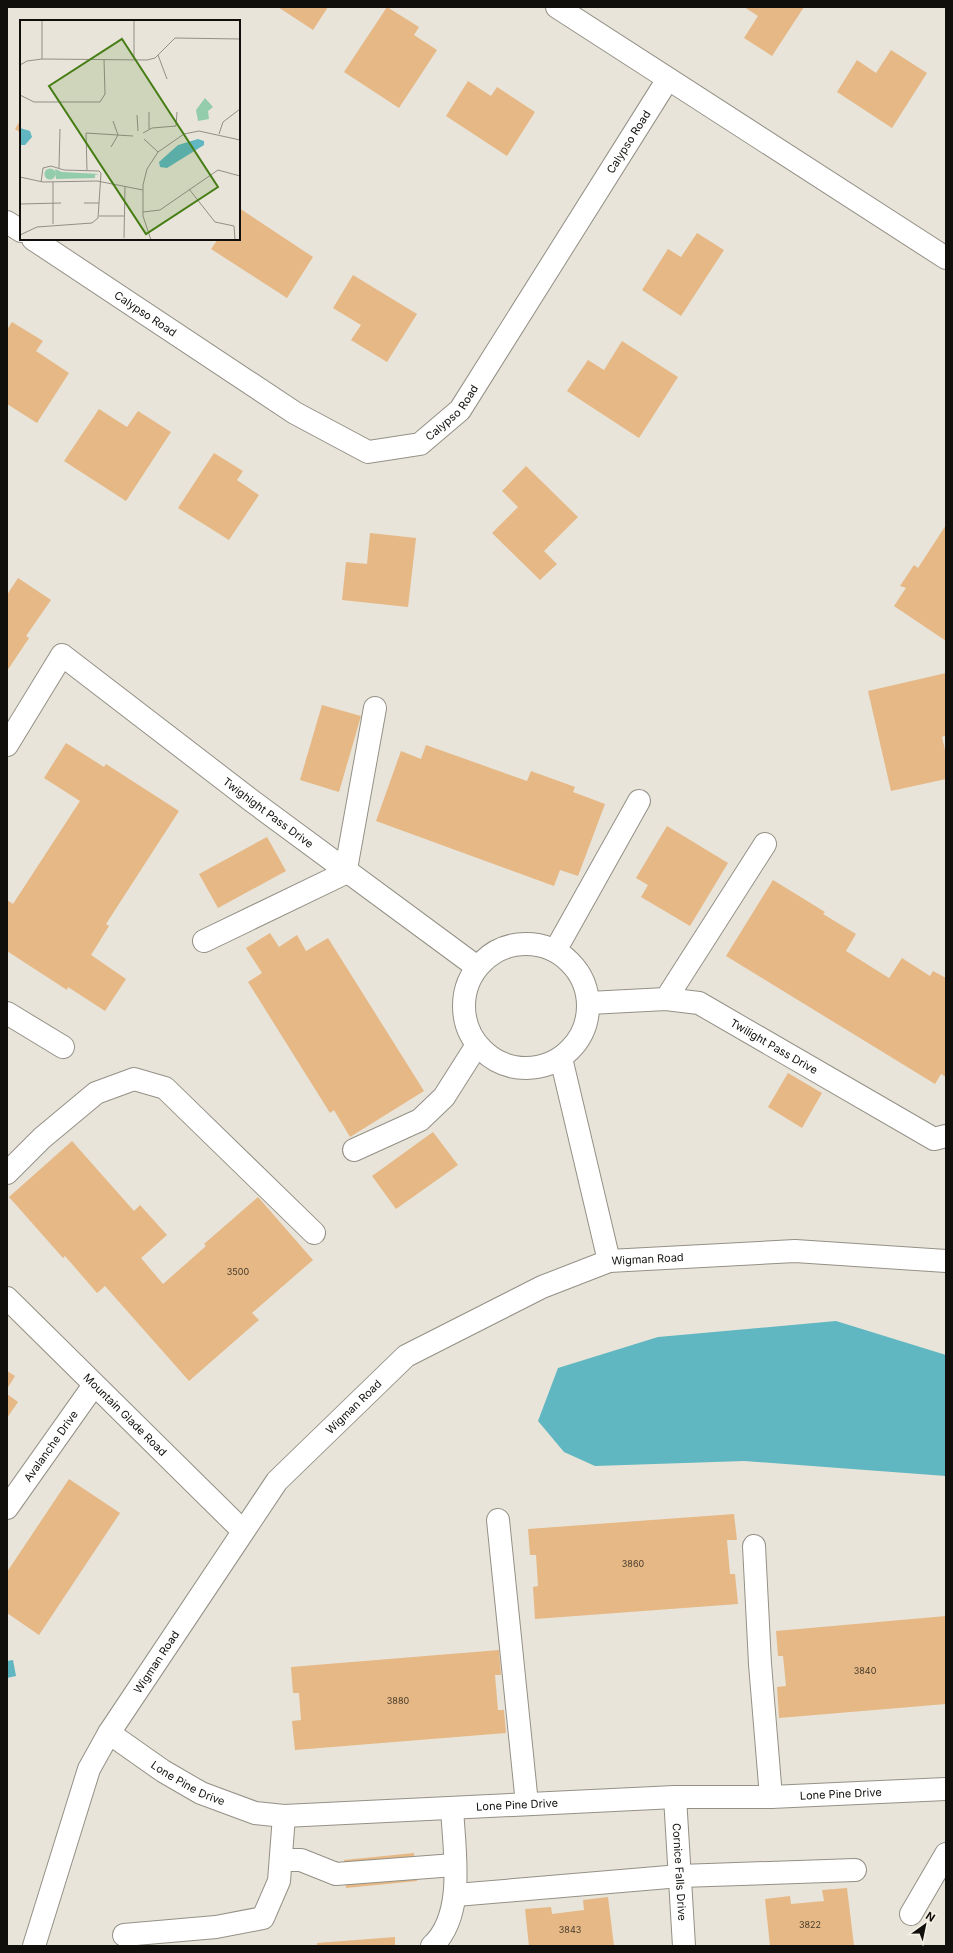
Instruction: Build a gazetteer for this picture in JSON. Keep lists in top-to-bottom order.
{
  "streets": {
    "street": [
      "Calypso Road",
      "Twighight Pass Drive",
      "Twilight Pass Drive",
      "Wigman Road",
      "Mountain Glade Road",
      "Avalanche Drive",
      "Lone Pine Drive",
      "Cornice Falls Drive"
    ]
  },
  "crossings": [
    ["Twighight Pass Drive", "Twilight Pass Drive"],
    ["Wigman Road", "Mountain Glade Road"],
    ["Wigman Road", "Lone Pine Drive"],
    ["Mountain Glade Road", "Avalanche Drive"],
    ["Lone Pine Drive", "Cornice Falls Drive"]
  ],
  "house_numbers": [
    "3500",
    "3860",
    "3840",
    "3880",
    "3822",
    "3843"
  ],
  "north": "top right"
}
